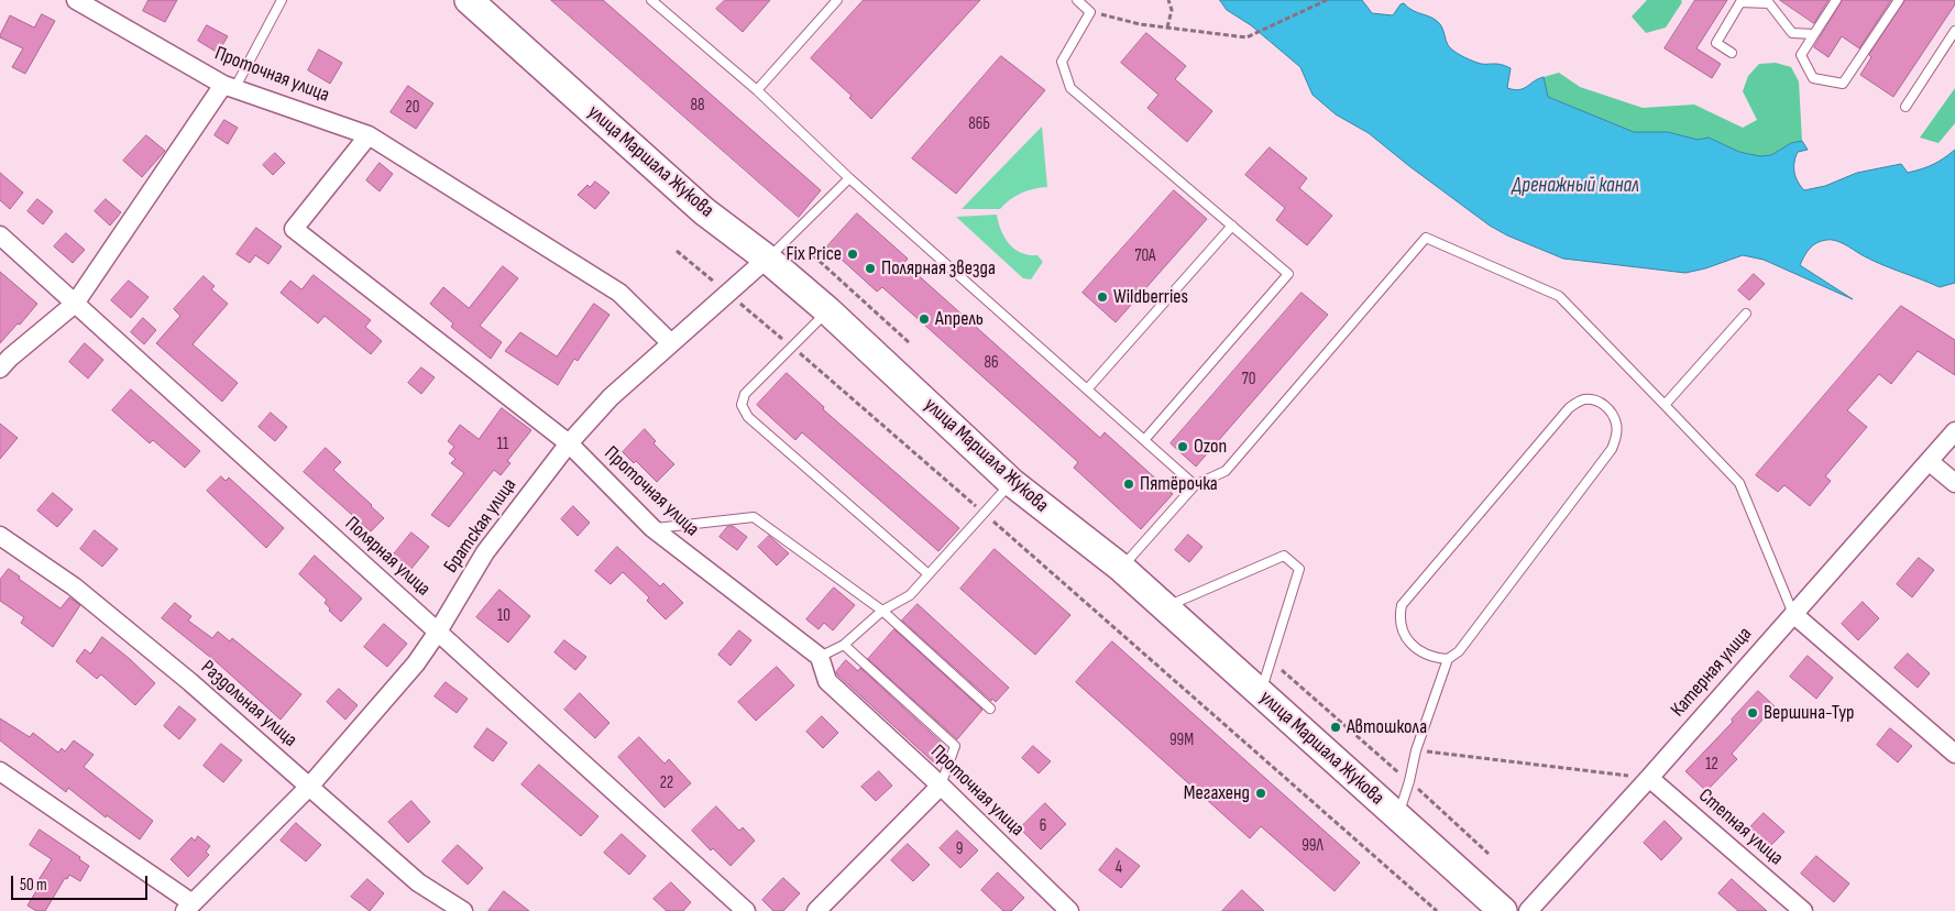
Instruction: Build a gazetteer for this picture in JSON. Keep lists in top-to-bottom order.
{
  "streets": {
    "main road": ["улица Маршала Жукова"],
    "street": [
      "Проточная улица",
      "Братская улица",
      "Полярная улица",
      "Катерная улица",
      "Раздольная улица",
      "Степная улица"
    ]
  },
  "crossings": [
    ["Проточная улица", "Братская улица"],
    ["улица Маршала Жукова", "Братская улица"],
    ["Братская улица", "Полярная улица"],
    ["Братская улица", "Раздольная улица"],
    ["Катерная улица", "Степная улица"]
  ],
  "water": ["Дренажный канал"],
  "places": [
    "Fix Price",
    "Полярная звезда",
    "Wildberries",
    "Апрель",
    "Ozon",
    "Пятёрочка",
    "Вершина-Тур",
    "Автошкола",
    "Мегахенд"
  ],
  "house_numbers": [
    "88",
    "20",
    "86Б",
    "70А",
    "86",
    "70",
    "11",
    "10",
    "99М",
    "12",
    "22",
    "6",
    "99Л",
    "9",
    "4"
  ],
  "scale_bar": "50 m"
}
